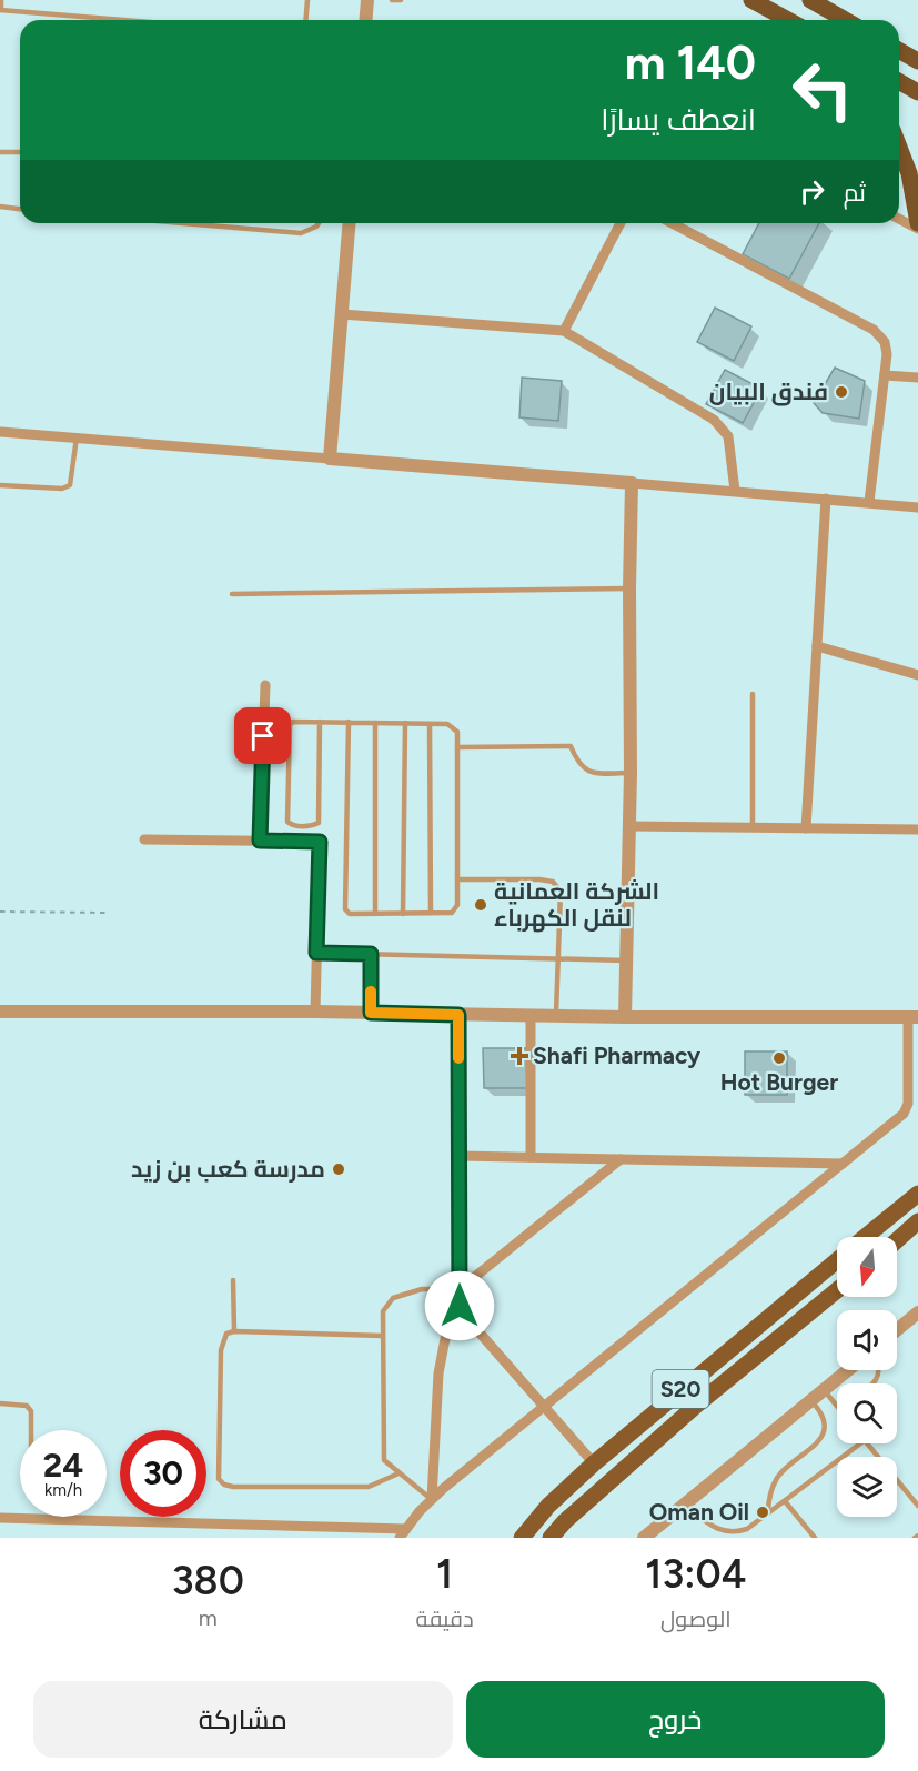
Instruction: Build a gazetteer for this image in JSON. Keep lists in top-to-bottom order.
{
  "streets": {
    "main road": ["S20"]
  },
  "places": {
    "other": [
      "فندق البيان",
      "الشرکة العمانیة لنقل الکهرباء",
      "Hot Burger",
      "مدرسة كعب بن زيد",
      "Oman Oil"
    ],
    "health": ["Shafi Pharmacy"]
  },
  "north": "bottom",
  "page": {
    "turn": ["140 m", "انعطف يسارًا"],
    "then": "ثم",
    "speed": "24 km/h",
    "limit": "30",
    "eta": [
      "13:04",
      "الوصول",
      "1",
      "دقيقة",
      "380",
      "m"
    ],
    "buttons": ["خروج", "مشاركة"]
  }
}
